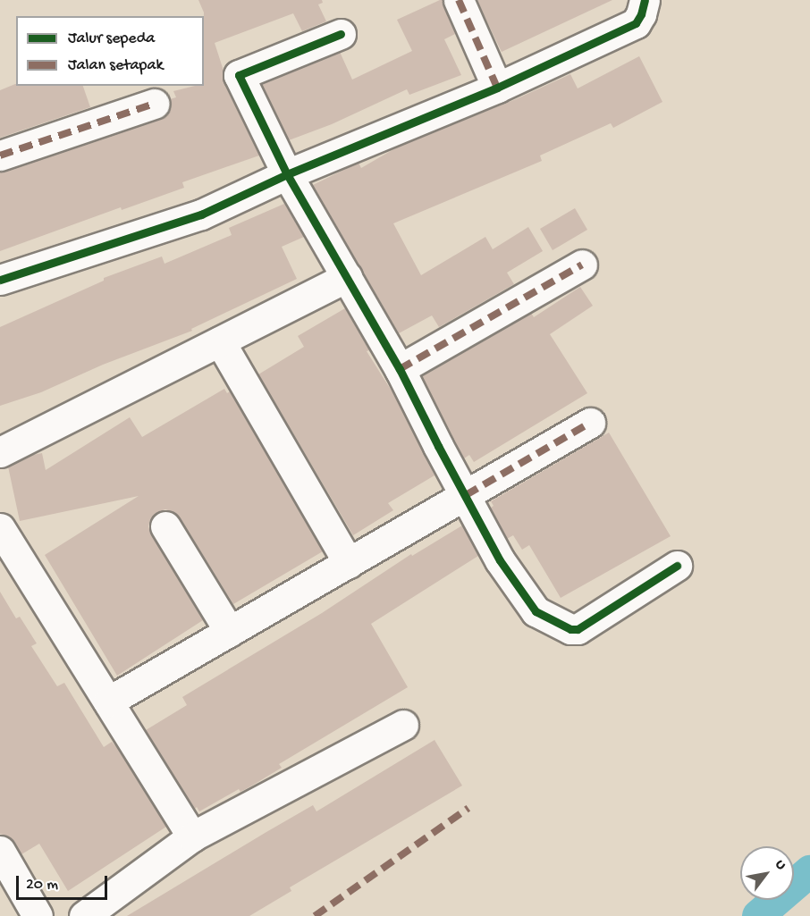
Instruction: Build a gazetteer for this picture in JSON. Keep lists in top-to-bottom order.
{
  "legend": ["Jalur sepeda", "Jalan setapak"],
  "scale_bar": "20 m",
  "north": "top right"
}
